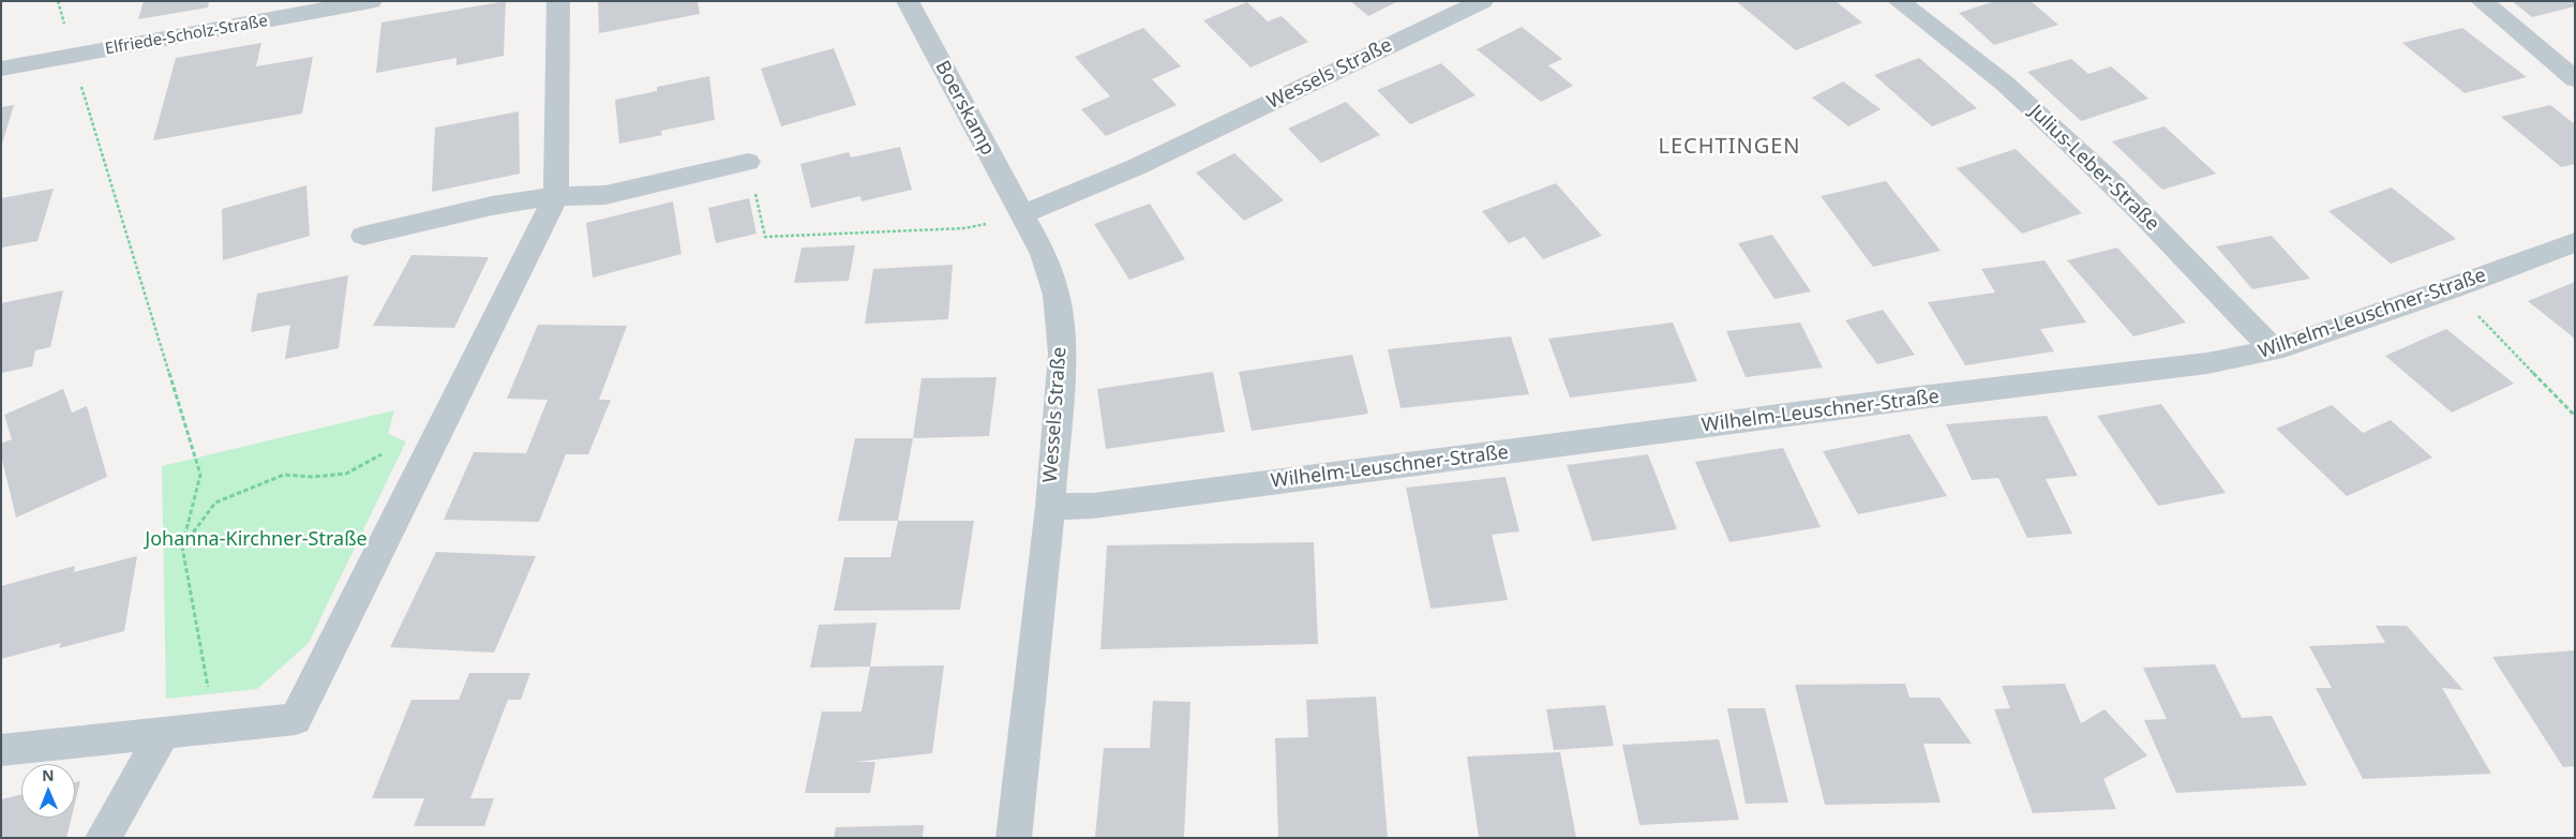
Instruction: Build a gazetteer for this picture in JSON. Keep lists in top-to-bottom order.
{
  "streets": {
    "street": [
      "Elfriede-Scholz-Straße",
      "Wessels Straße",
      "Boerskamp",
      "Julius-Leber-Straße",
      "Wilhelm-Leuschner-Straße"
    ]
  },
  "crossings": [
    ["Wessels Straße", "Boerskamp"],
    ["Wessels Straße", "Wilhelm-Leuschner-Straße"],
    ["Julius-Leber-Straße", "Wilhelm-Leuschner-Straße"]
  ],
  "districts": ["LECHTINGEN"],
  "parks": ["Johanna-Kirchner-Straße"],
  "north": "top"
}
